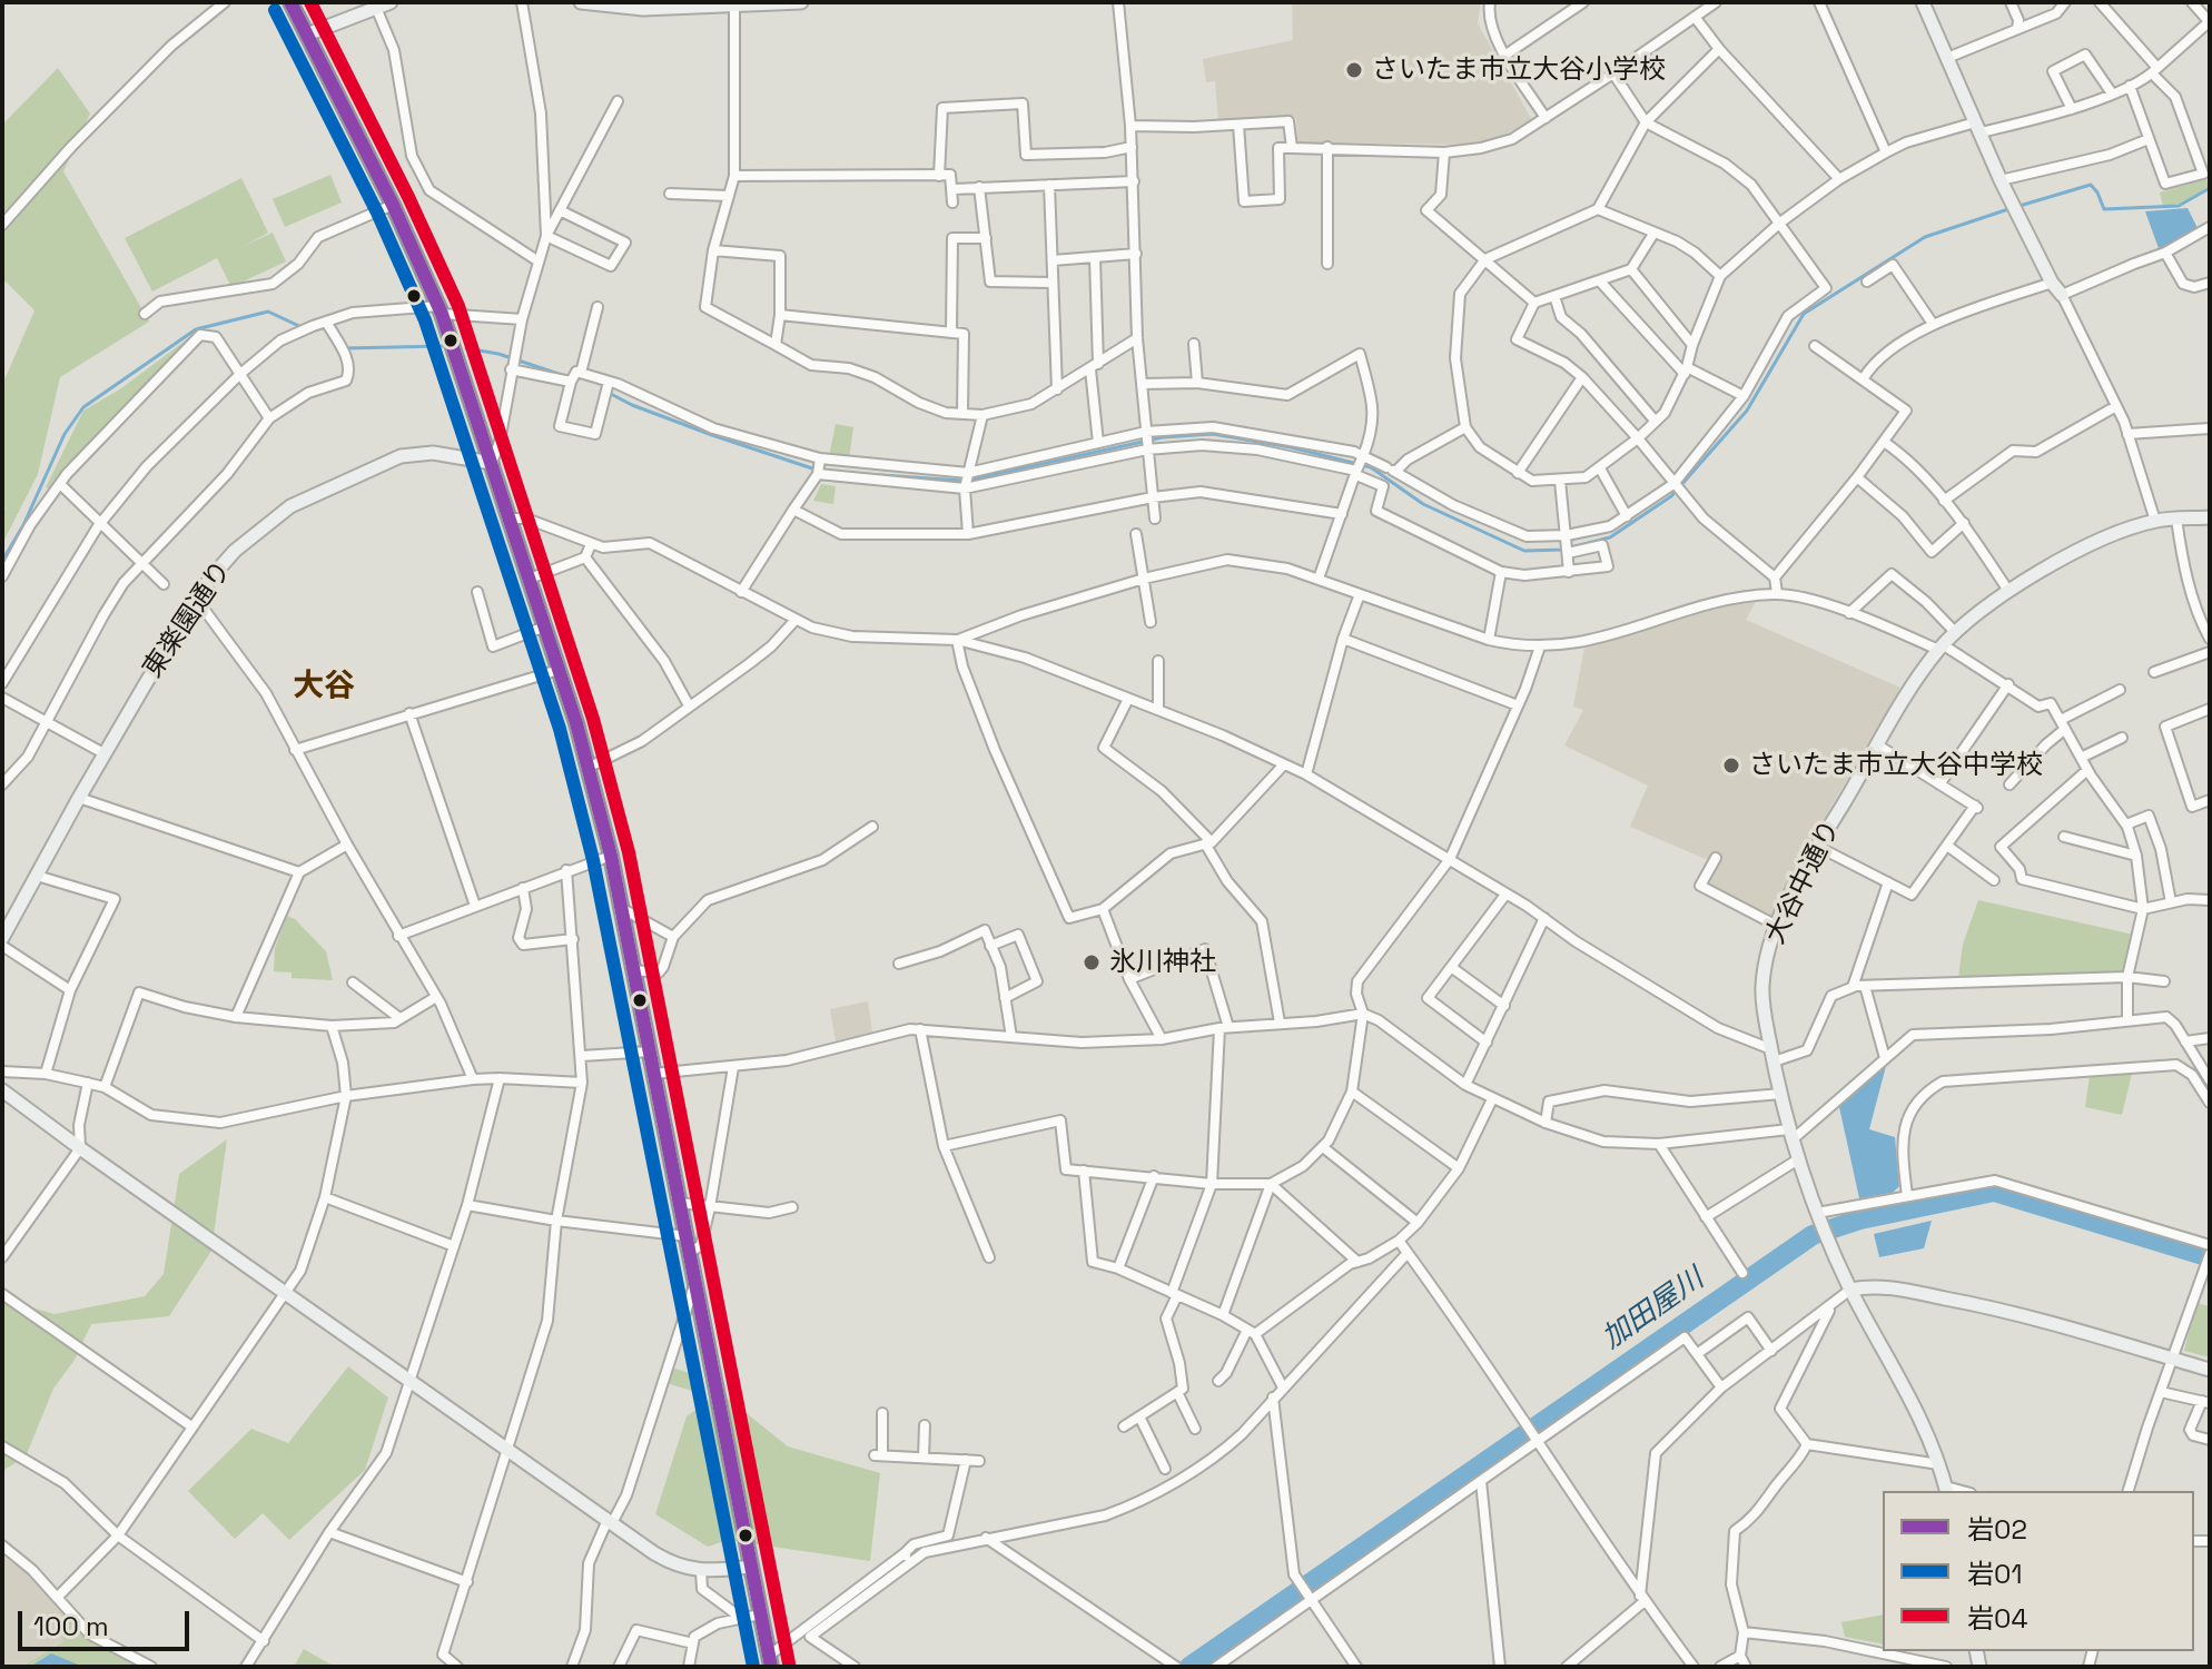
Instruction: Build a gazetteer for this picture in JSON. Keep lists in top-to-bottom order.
{
  "streets": {
    "street": ["東楽園通り", "大谷中通り"]
  },
  "districts": ["大谷"],
  "water": ["加田屋川"],
  "places": ["さいたま市立大谷小学校", "さいたま市立大谷中学校", "氷川神社"],
  "lines": ["transit line 岩02", "transit line 岩04", "transit line 岩01"],
  "legend": ["岩02", "岩01", "岩04"],
  "scale_bar": "100 m"
}
